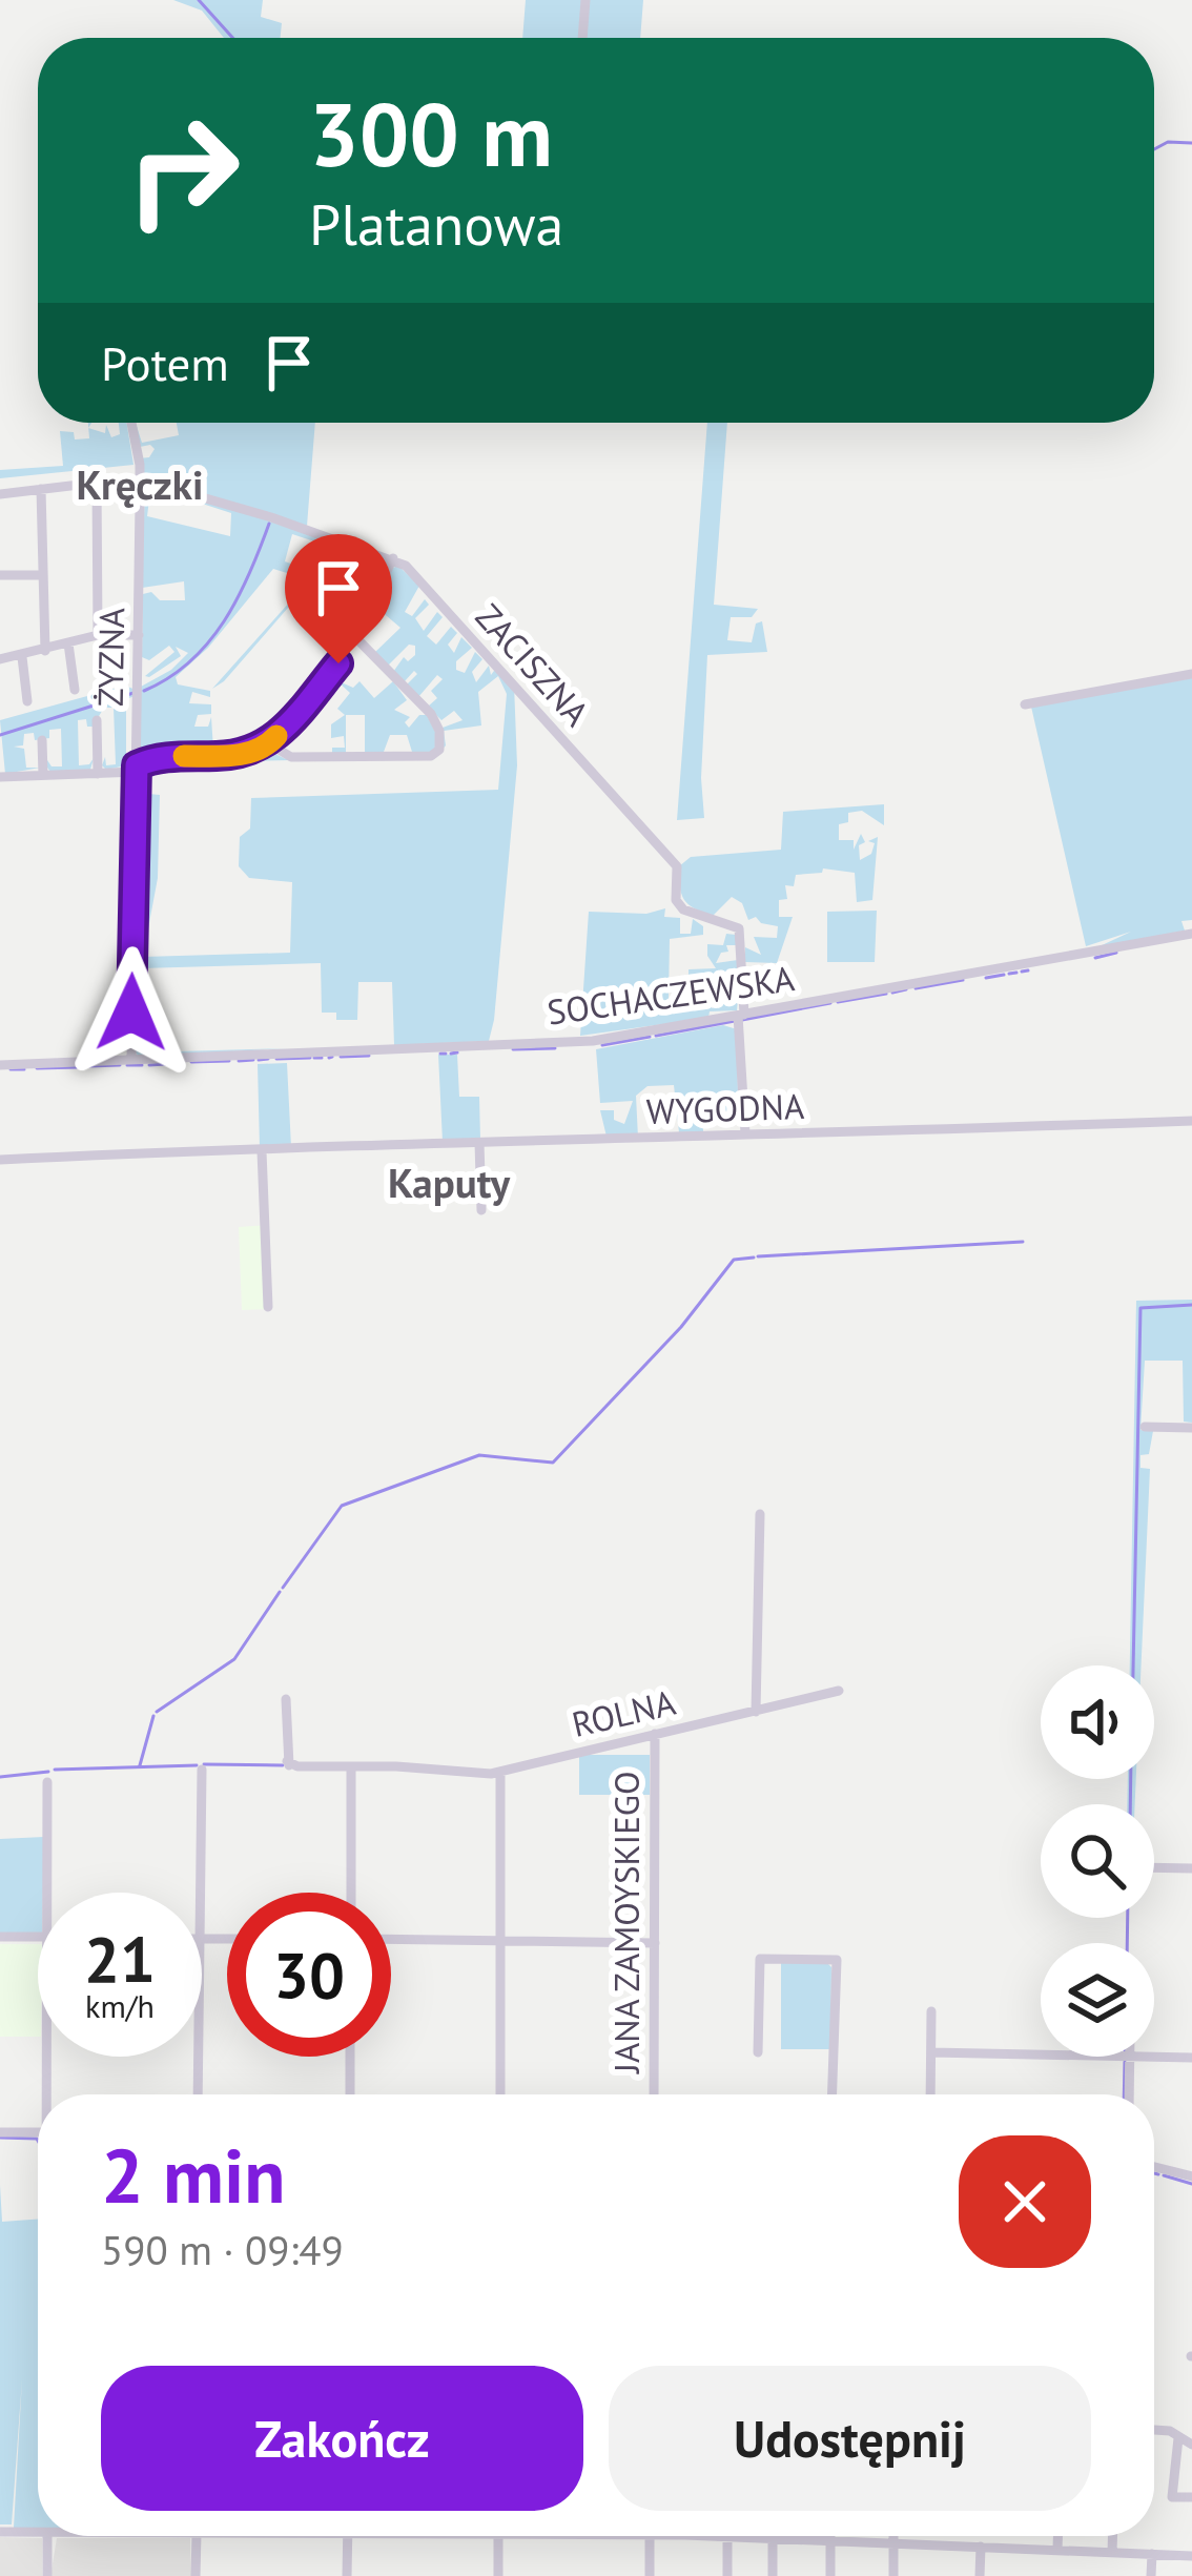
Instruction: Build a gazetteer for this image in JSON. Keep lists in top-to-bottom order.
{
  "streets": {
    "street": [
      "ŻYZNA",
      "ZACISZNA",
      "SOCHACZEWSKA",
      "WYGODNA",
      "ROLNA",
      "JANA ZAMOYSKIEGO"
    ]
  },
  "crossings": [
    ["ŻYZNA", "ZACISZNA"],
    ["ŻYZNA", "SOCHACZEWSKA"],
    ["ZACISZNA", "SOCHACZEWSKA"],
    ["ROLNA", "JANA ZAMOYSKIEGO"]
  ],
  "districts": ["Kręczki", "Kaputy"],
  "page": {
    "turn": ["300 m", "Platanowa"],
    "then": "Potem",
    "speed": "21 km/h",
    "limit": "30",
    "heading": ["2 min", "590 m · 09:49"],
    "buttons": ["Zakończ", "Udostępnij"]
  }
}
